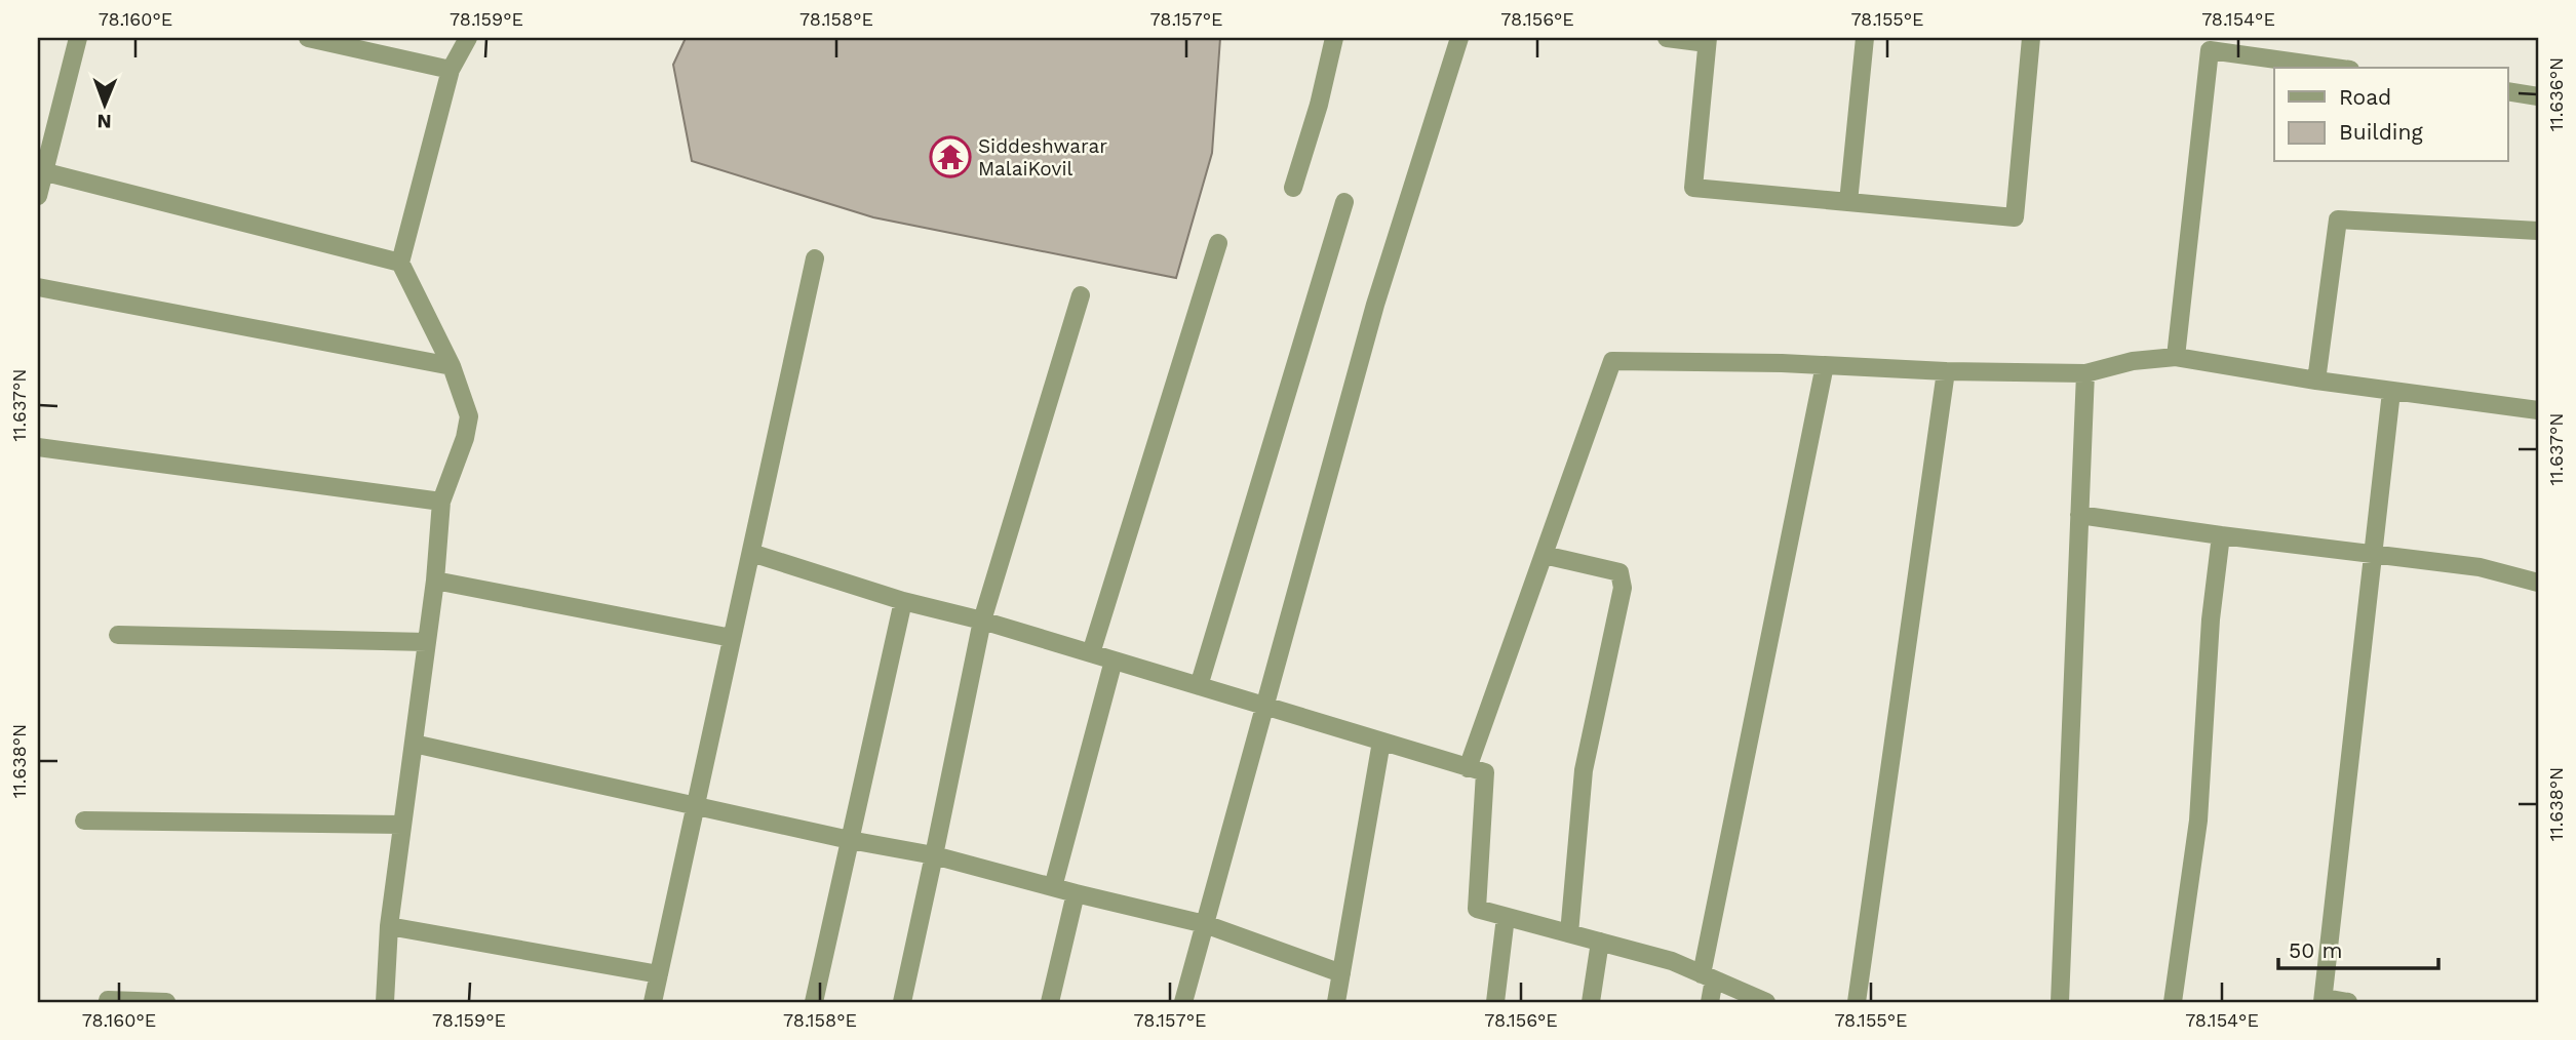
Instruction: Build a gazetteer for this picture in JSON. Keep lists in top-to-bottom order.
{
  "places": {
    "temple": ["Siddeshwarar MalaiKovil"]
  },
  "legend": ["Road", "Building"],
  "scale_bar": "50 m",
  "north": "bottom",
  "coordinates": [
    "78.160°E",
    "78.159°E",
    "78.158°E",
    "78.157°E",
    "78.156°E",
    "78.155°E",
    "78.154°E",
    "11.636°N",
    "11.637°N",
    "11.638°N"
  ]
}
